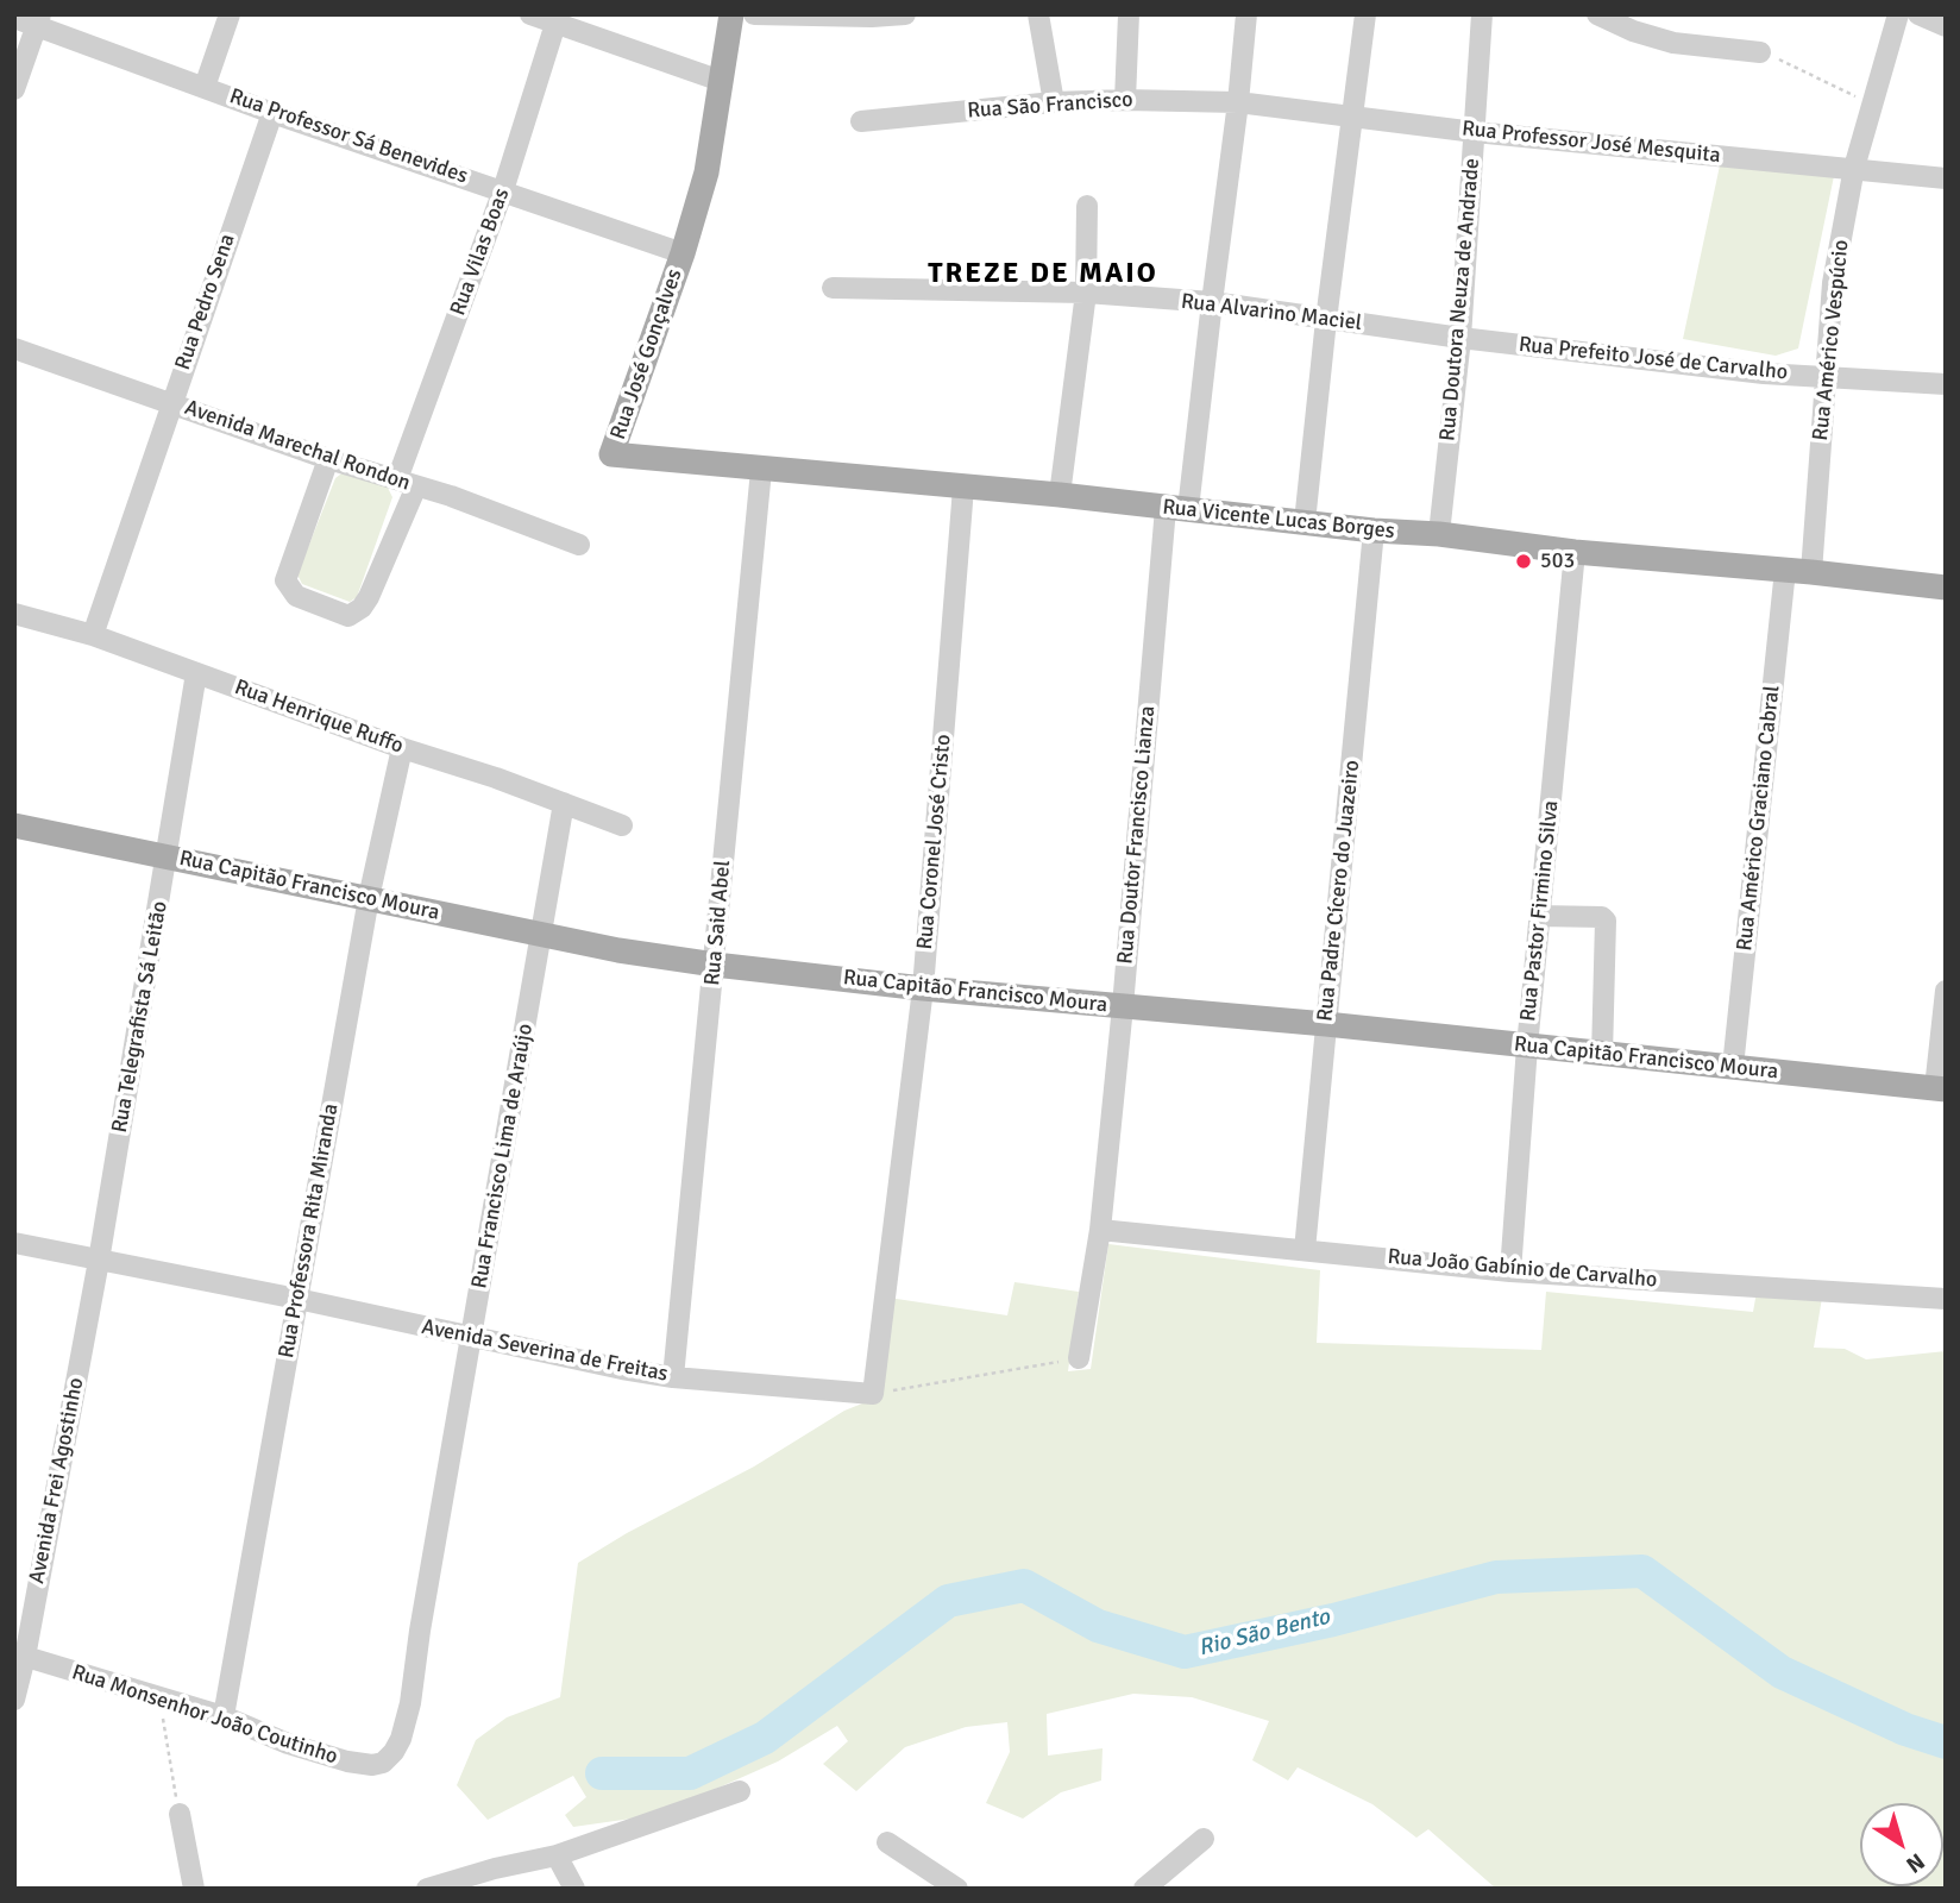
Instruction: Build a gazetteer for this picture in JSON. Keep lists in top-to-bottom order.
{
  "streets": {
    "main road": ["Rua José Gonçalves", "Rua Vicente Lucas Borges", "Rua Capitão Francisco Moura"],
    "street": [
      "Rua São Francisco",
      "Rua Professor Sá Benevides",
      "Rua Professor José Mesquita",
      "Rua Vilas Boas",
      "Rua Doutora Neuza de Andrade",
      "Rua Pedro Sena",
      "Rua Alvarino Maciel",
      "Rua Américo Vespúcio",
      "Rua Prefeito José de Carvalho",
      "Avenida Marechal Rondon",
      "Rua Henrique Ruffo",
      "Rua Américo Graciano Cabral",
      "Rua Doutor Francisco Lianza",
      "Rua Coronel José Cristo",
      "Rua Padre Cícero do Juazeiro",
      "Rua Pastor Firmino Silva",
      "Rua Said Abel",
      "Rua Telegrafista Sá Leitão",
      "Rua Francisco Lima de Araújo",
      "Rua Professora Rita Miranda",
      "Rua João Gabínio de Carvalho",
      "Avenida Severina de Freitas",
      "Avenida Frei Agostinho",
      "Rua Monsenhor João Coutinho"
    ]
  },
  "crossings": [
    ["Rua São Francisco", "Rua Professor José Mesquita"],
    ["Rua São Francisco", "Rua Doutor Francisco Lianza"],
    ["Rua Professor Sá Benevides", "Rua Vilas Boas"],
    ["Rua Professor Sá Benevides", "Rua Pedro Sena"],
    ["Rua Professor Sá Benevides", "Rua José Gonçalves"],
    ["Rua Professor José Mesquita", "Rua Doutora Neuza de Andrade"],
    ["Rua Professor José Mesquita", "Rua Américo Vespúcio"],
    ["Rua Professor José Mesquita", "Rua Doutor Francisco Lianza"],
    ["Rua Vilas Boas", "Avenida Marechal Rondon"],
    ["Rua Doutora Neuza de Andrade", "Rua Alvarino Maciel"],
    ["Rua Doutora Neuza de Andrade", "Rua Prefeito José de Carvalho"],
    ["Rua Doutora Neuza de Andrade", "Rua Vicente Lucas Borges"],
    ["Rua Pedro Sena", "Avenida Marechal Rondon"],
    ["Rua Pedro Sena", "Rua Henrique Ruffo"],
    ["Rua Alvarino Maciel", "Rua Prefeito José de Carvalho"],
    ["Rua Alvarino Maciel", "Rua Doutor Francisco Lianza"],
    ["Rua Américo Vespúcio", "Rua Prefeito José de Carvalho"],
    ["Rua Américo Vespúcio", "Rua Vicente Lucas Borges"],
    ["Rua José Gonçalves", "Rua Vicente Lucas Borges"],
    ["Rua Vicente Lucas Borges", "Rua Américo Graciano Cabral"],
    ["Rua Vicente Lucas Borges", "Rua Doutor Francisco Lianza"],
    ["Rua Vicente Lucas Borges", "Rua Coronel José Cristo"],
    ["Rua Vicente Lucas Borges", "Rua Padre Cícero do Juazeiro"],
    ["Rua Vicente Lucas Borges", "Rua Pastor Firmino Silva"],
    ["Rua Vicente Lucas Borges", "Rua Said Abel"],
    ["Rua Henrique Ruffo", "Rua Telegrafista Sá Leitão"],
    ["Rua Henrique Ruffo", "Rua Francisco Lima de Araújo"],
    ["Rua Henrique Ruffo", "Rua Professora Rita Miranda"],
    ["Rua Américo Graciano Cabral", "Rua Capitão Francisco Moura"],
    ["Rua Doutor Francisco Lianza", "Rua Capitão Francisco Moura"],
    ["Rua Doutor Francisco Lianza", "Rua João Gabínio de Carvalho"],
    ["Rua Coronel José Cristo", "Rua Capitão Francisco Moura"],
    ["Rua Coronel José Cristo", "Avenida Severina de Freitas"],
    ["Rua Capitão Francisco Moura", "Rua Padre Cícero do Juazeiro"],
    ["Rua Capitão Francisco Moura", "Rua Pastor Firmino Silva"],
    ["Rua Capitão Francisco Moura", "Rua Said Abel"],
    ["Rua Capitão Francisco Moura", "Rua Telegrafista Sá Leitão"],
    ["Rua Capitão Francisco Moura", "Rua Francisco Lima de Araújo"],
    ["Rua Capitão Francisco Moura", "Rua Professora Rita Miranda"],
    ["Rua Padre Cícero do Juazeiro", "Rua João Gabínio de Carvalho"],
    ["Rua Pastor Firmino Silva", "Rua João Gabínio de Carvalho"],
    ["Rua Said Abel", "Avenida Severina de Freitas"],
    ["Rua Telegrafista Sá Leitão", "Avenida Severina de Freitas"],
    ["Rua Telegrafista Sá Leitão", "Avenida Frei Agostinho"],
    ["Rua Francisco Lima de Araújo", "Avenida Severina de Freitas"],
    ["Rua Francisco Lima de Araújo", "Rua Monsenhor João Coutinho"],
    ["Rua Professora Rita Miranda", "Avenida Severina de Freitas"],
    ["Rua Professora Rita Miranda", "Rua Monsenhor João Coutinho"],
    ["Avenida Severina de Freitas", "Avenida Frei Agostinho"],
    ["Avenida Frei Agostinho", "Rua Monsenhor João Coutinho"]
  ],
  "districts": ["TREZE DE MAIO"],
  "water": ["Rio São Bento"],
  "places": ["503"],
  "north": "bottom right"
}
